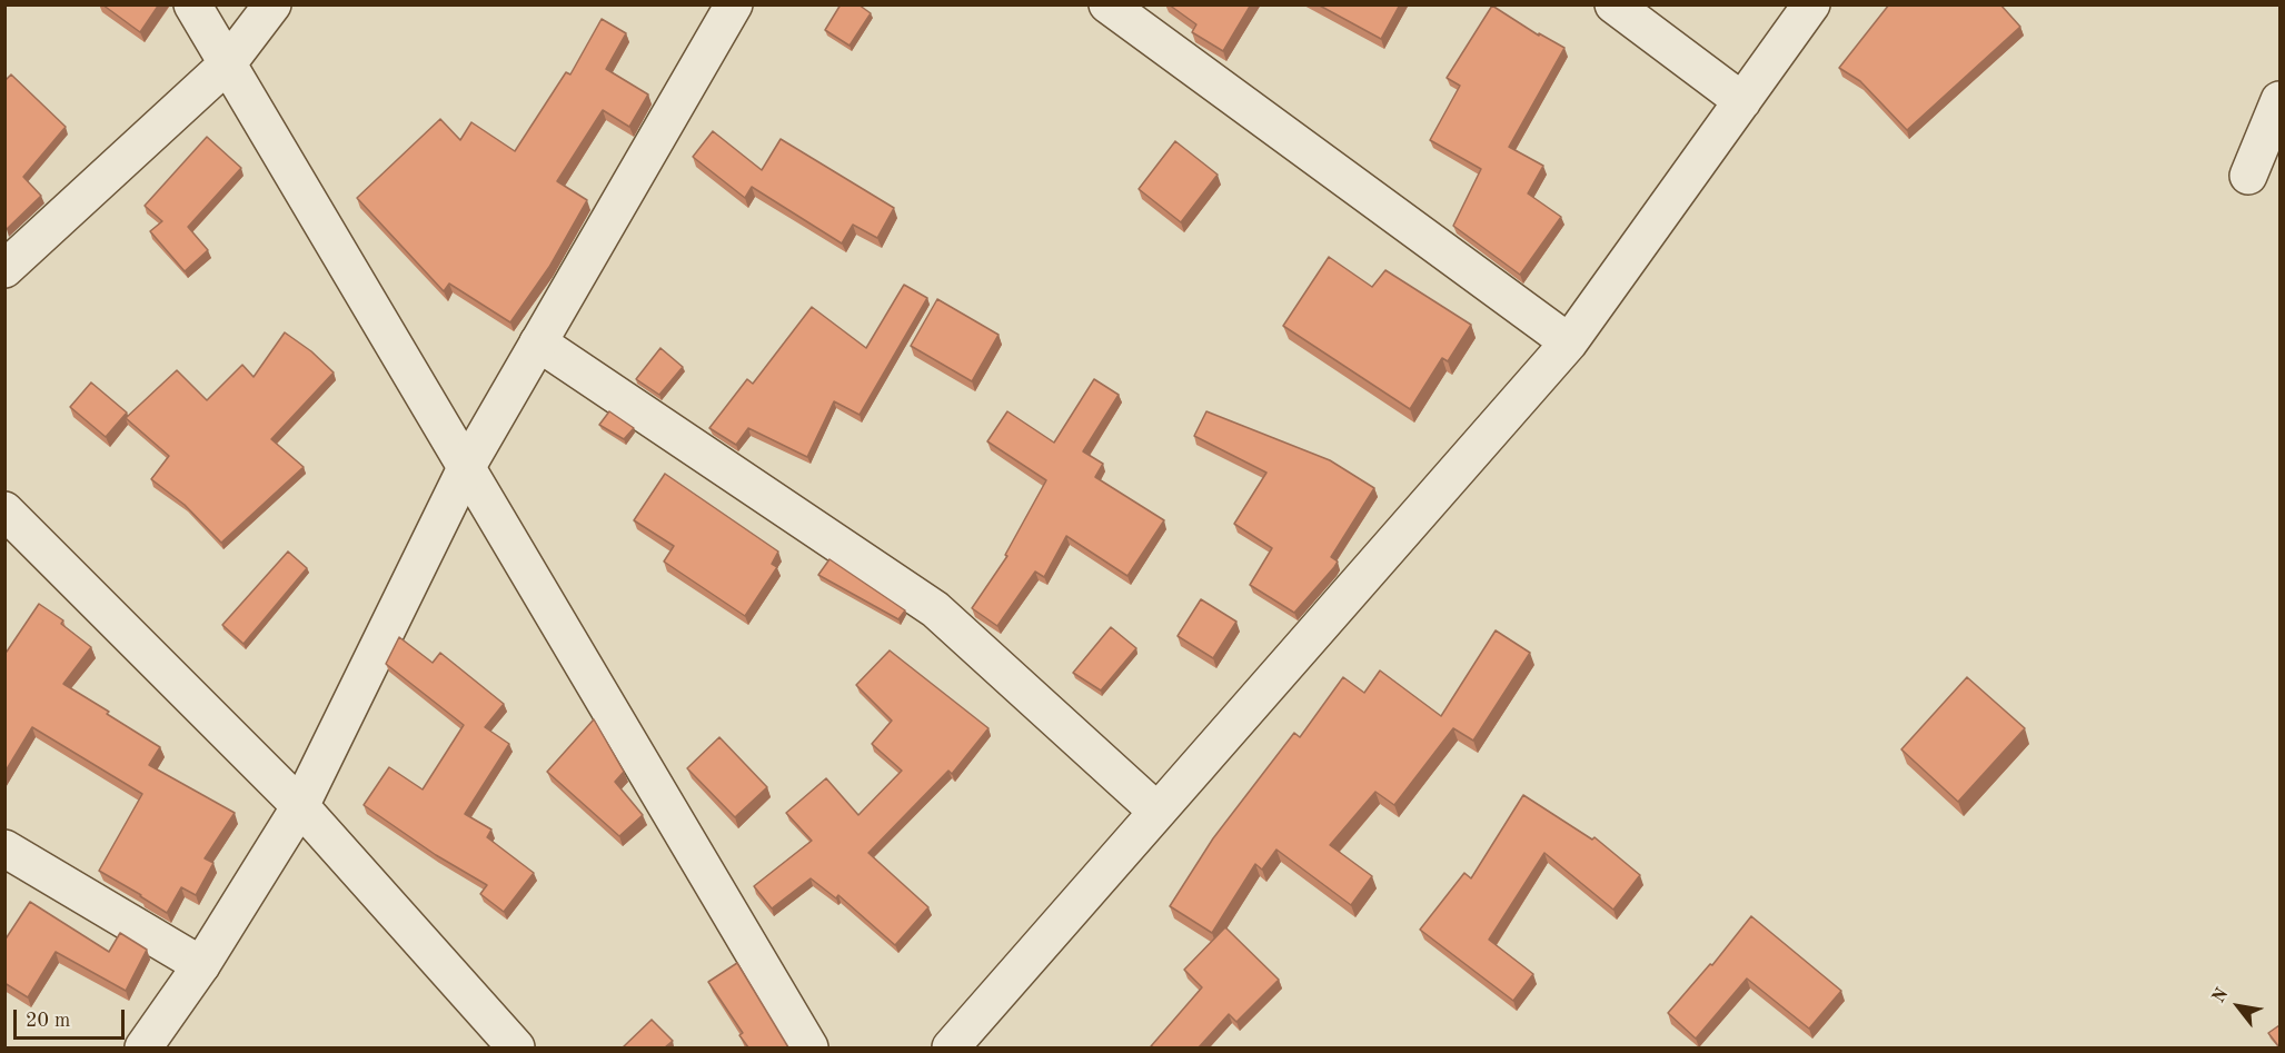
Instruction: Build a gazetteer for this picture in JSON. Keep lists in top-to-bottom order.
{
  "scale_bar": "20 m",
  "north": "top left"
}
